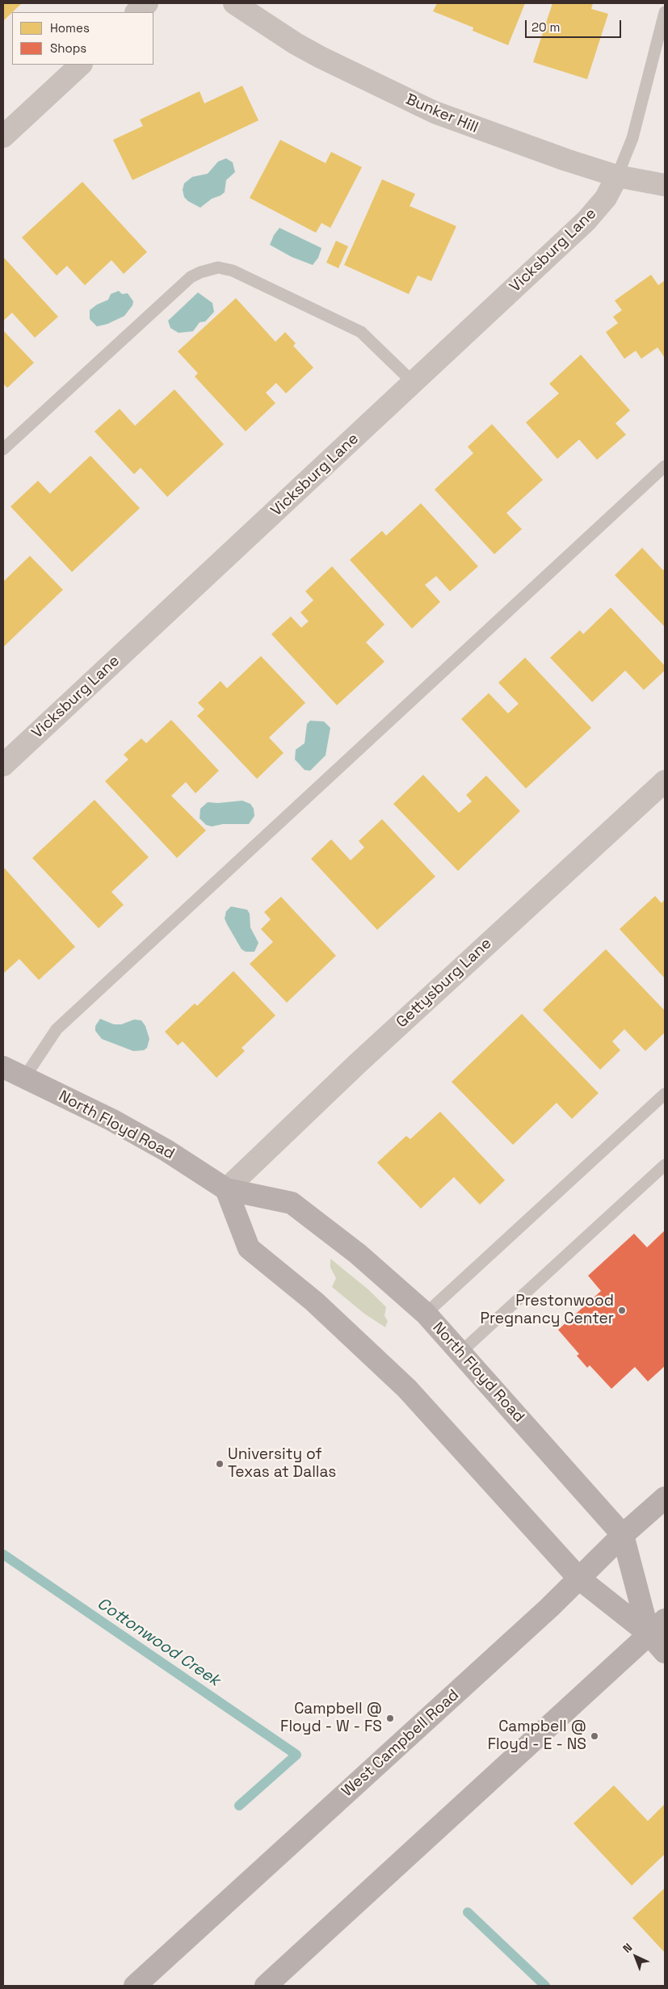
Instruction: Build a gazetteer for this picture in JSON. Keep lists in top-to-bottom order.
{
  "streets": {
    "street": [
      "Bunker Hill",
      "Vicksburg Lane",
      "Gettysburg Lane",
      "North Floyd Road",
      "West Campbell Road"
    ]
  },
  "crossings": [
    ["Bunker Hill", "Vicksburg Lane"],
    ["Gettysburg Lane", "North Floyd Road"],
    ["North Floyd Road", "West Campbell Road"]
  ],
  "water": ["Cottonwood Creek"],
  "places": [
    "Prestonwood Pregnancy Center",
    "University of Texas at Dallas",
    "Campbell @ Floyd - W - FS",
    "Campbell @ Floyd - E - NS"
  ],
  "legend": ["Homes", "Shops"],
  "scale_bar": "20 m",
  "north": "top left"
}
